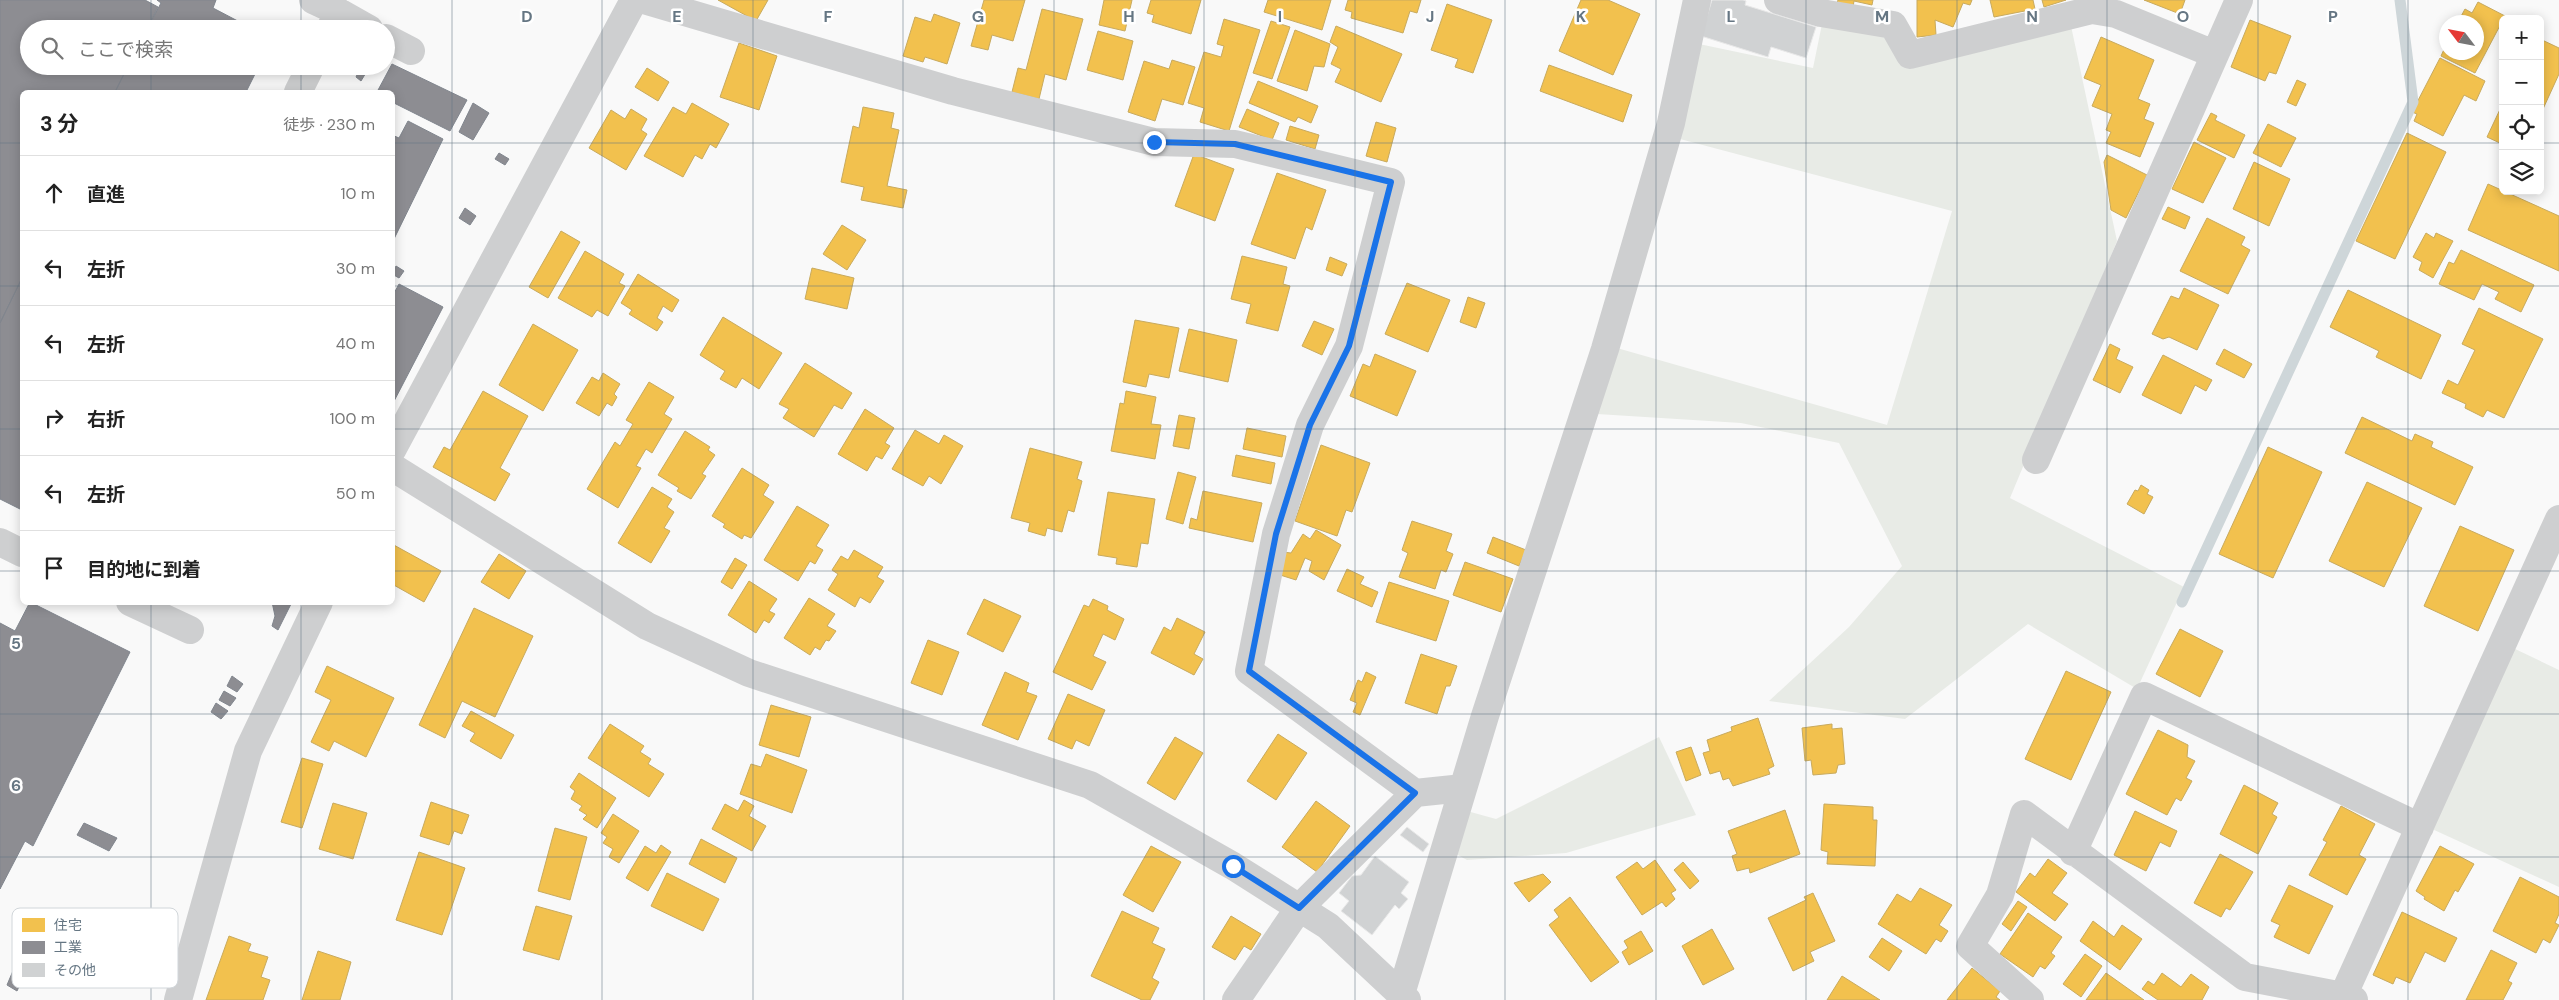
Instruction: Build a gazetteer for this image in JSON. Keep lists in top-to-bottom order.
{
  "legend": ["住宅", "工業", "その他"],
  "north": "top left",
  "page": {
    "map_buttons": ["+", "−"],
    "search": "ここで検索",
    "heading": ["3 分", "徒歩 · 230 m"],
    "list": [
      ["直進", "10 m"],
      ["左折", "30 m"],
      ["左折", "40 m"],
      ["右折", "100 m"],
      ["左折", "50 m"],
      "目的地に到着"
    ]
  },
  "grid": {
    "columns": [
      "D",
      "E",
      "F",
      "G",
      "H",
      "I",
      "J",
      "K",
      "L",
      "M",
      "N",
      "O",
      "P"
    ],
    "rows": ["5", "6"]
  }
}
